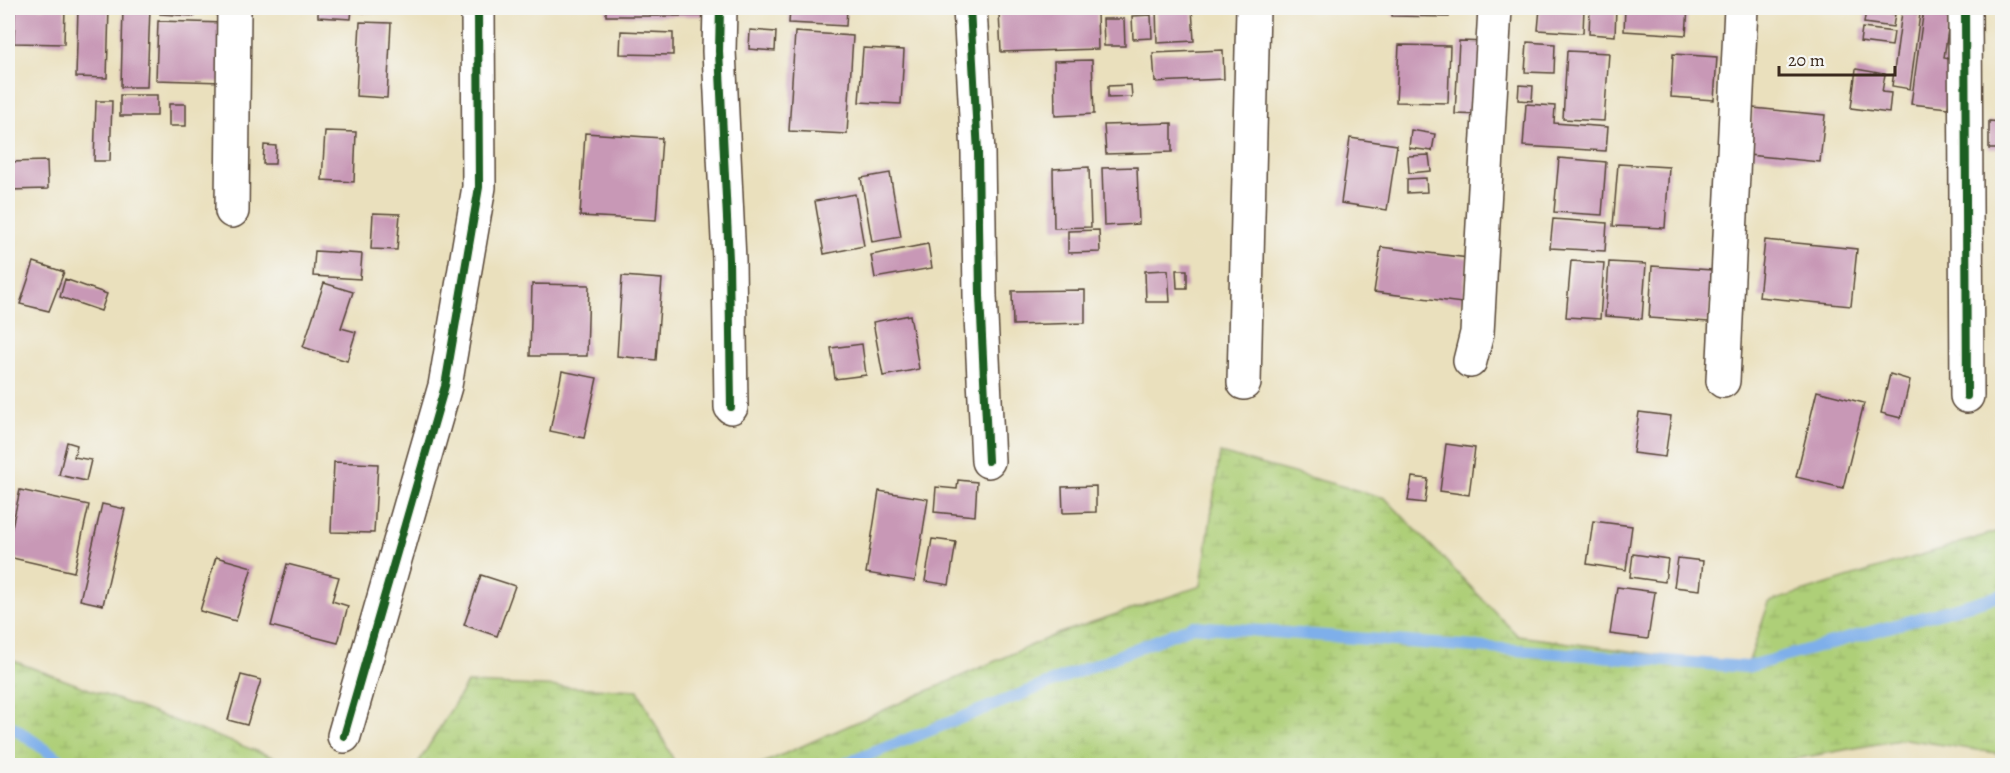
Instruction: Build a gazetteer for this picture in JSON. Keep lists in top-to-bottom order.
{
  "scale_bar": "20 m"
}
